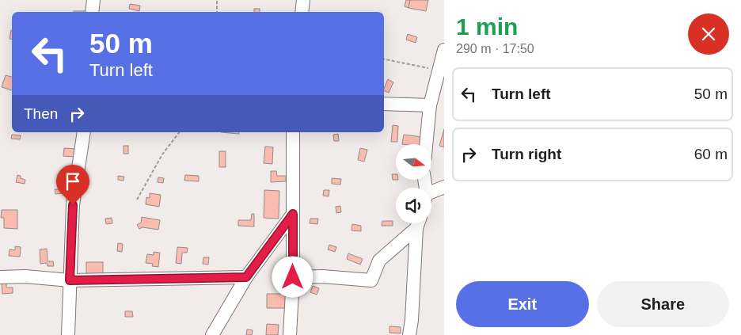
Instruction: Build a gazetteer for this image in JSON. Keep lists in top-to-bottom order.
{
  "north": "right",
  "page": {
    "heading": ["1 min", "290 m · 17:50"],
    "turn": ["50 m", "Turn left"],
    "list": [
      {
        "name": "Turn left",
        "value": "50 m"
      },
      {
        "name": "Turn right",
        "value": "60 m"
      }
    ],
    "then": "Then",
    "buttons": ["Exit", "Share"]
  }
}
